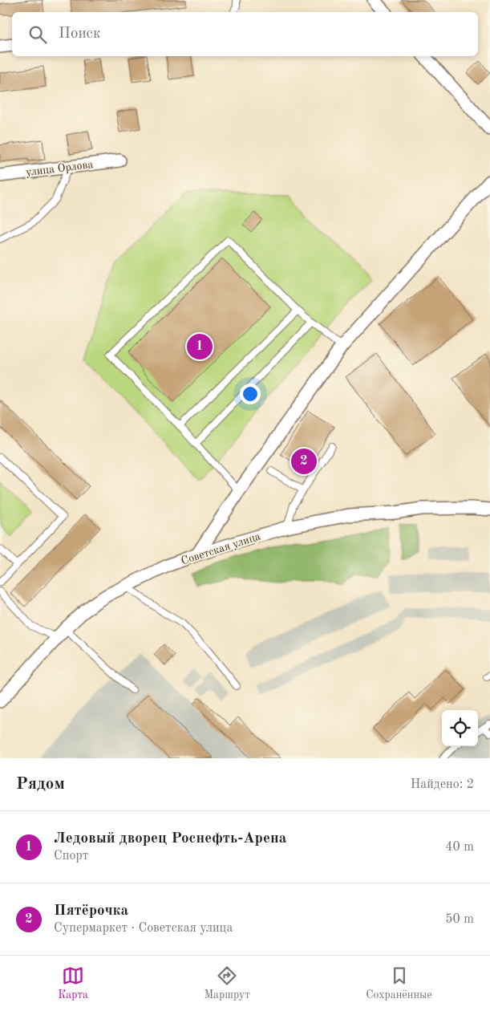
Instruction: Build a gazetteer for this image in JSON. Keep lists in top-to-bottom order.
{
  "streets": {
    "street": ["улица Орлова", "Советская улица"]
  },
  "page": {
    "search": "Поиск",
    "pins": ["1", "2"],
    "heading": ["Рядом", "Найдено: 2"],
    "list": [
      {
        "mark": "1",
        "name": "Ледовый дворец Роснефть-Арена",
        "note": "Спорт",
        "value": "40 m"
      },
      {
        "mark": "2",
        "name": "Пятёрочка",
        "note": "Супермаркет · Советская улица",
        "value": "50 m"
      }
    ],
    "nav": ["Карта", "Маршрут", "Сохранённые"]
  }
}
